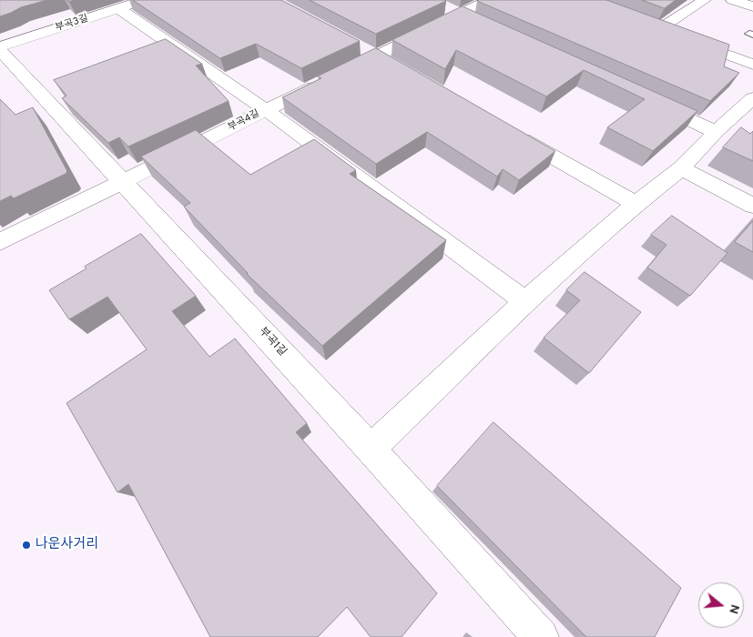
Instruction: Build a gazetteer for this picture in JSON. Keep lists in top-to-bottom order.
{
  "streets": {
    "street": ["부곡3길", "부곡4길", "부곡1길"]
  },
  "crossings": [
    ["부곡4길", "부곡1길"]
  ],
  "places": ["나운사거리"],
  "north": "right"
}
